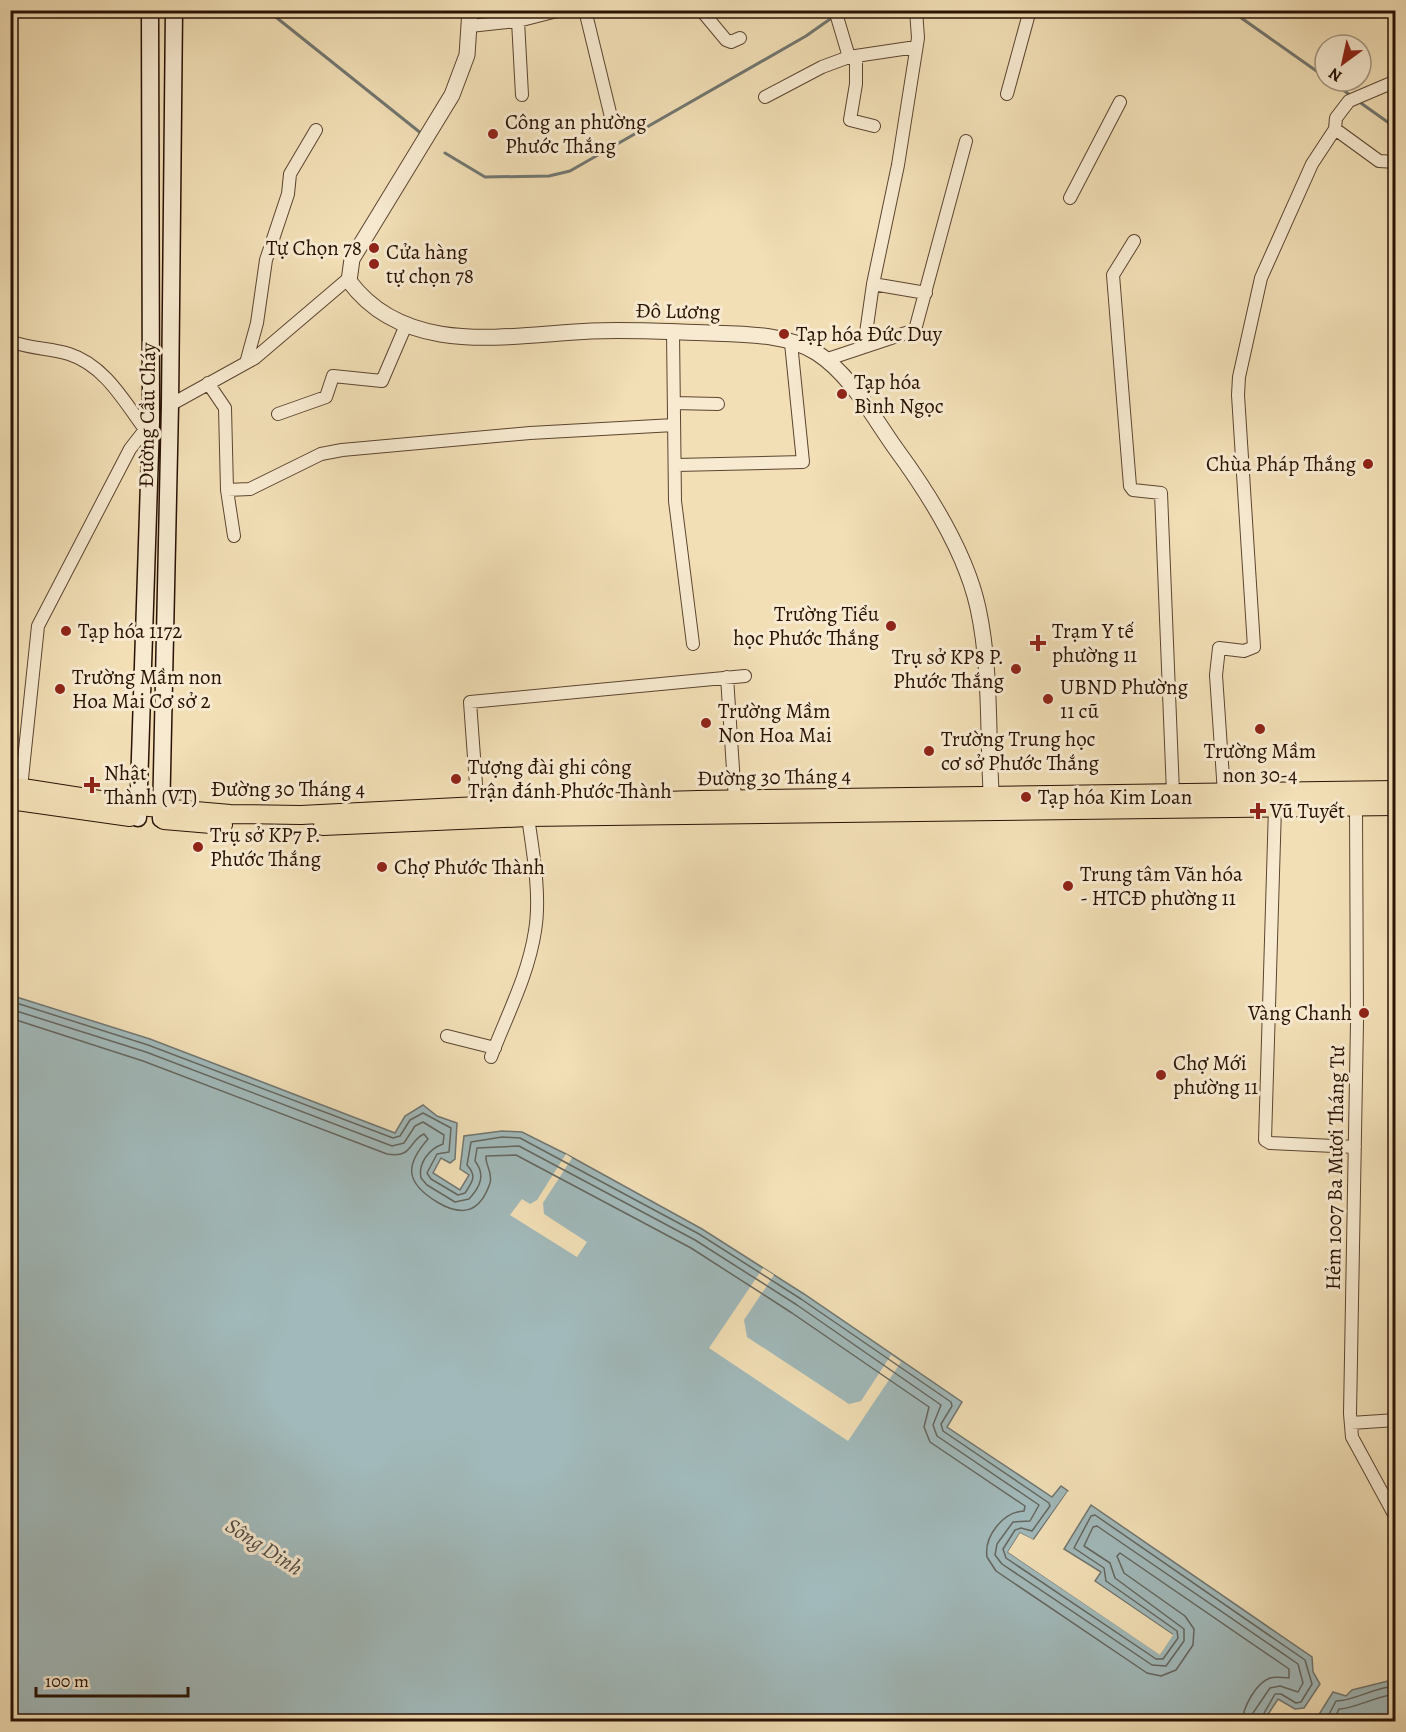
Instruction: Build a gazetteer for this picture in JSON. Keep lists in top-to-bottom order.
{
  "streets": {
    "main road": ["Đường Cầu Cháy", "Đường 30 Tháng 4"],
    "street": ["Đô Lương", "Hẻm 1007 Ba Mươi Tháng Tư"]
  },
  "crossings": [
    ["Đô Lương", "Đường 30 Tháng 4"],
    ["Đường Cầu Cháy", "Đường 30 Tháng 4"],
    ["Đường 30 Tháng 4", "Hẻm 1007 Ba Mươi Tháng Tư"]
  ],
  "water": ["Sông Dinh"],
  "places": {
    "other": [
      "Công an phường Phước Thắng",
      "Tự Chọn 78",
      "Cửa hàng tự chọn 78",
      "Tạp hóa Đức Duy",
      "Tạp hóa Bình Ngọc",
      "Chùa Pháp Thắng",
      "Trường Tiểu học Phước Thắng",
      "Tạp hóa 1172",
      "Trụ sở KP8 P. Phước Thắng",
      "Trường Mầm non Hoa Mai Cơ sở 2",
      "UBND Phường 11 cũ",
      "Trường Mầm Non Hoa Mai",
      "Trường Mầm non 30-4",
      "Trường Trung học cơ sở Phước Thắng",
      "Tượng đài ghi công Trận đánh Phước Thành",
      "Tạp hóa Kim Loan",
      "Trụ sở KP7 P. Phước Thắng",
      "Chợ Phước Thành",
      "Trung tâm Văn hóa - HTCĐ phường 11",
      "Vàng Chanh",
      "Chợ Mới phường 11"
    ],
    "health": ["Trạm Y tế phường 11", "Nhật Thành (VT)", "Vũ Tuyết"]
  },
  "scale_bar": "100 m",
  "north": "bottom left"
}
